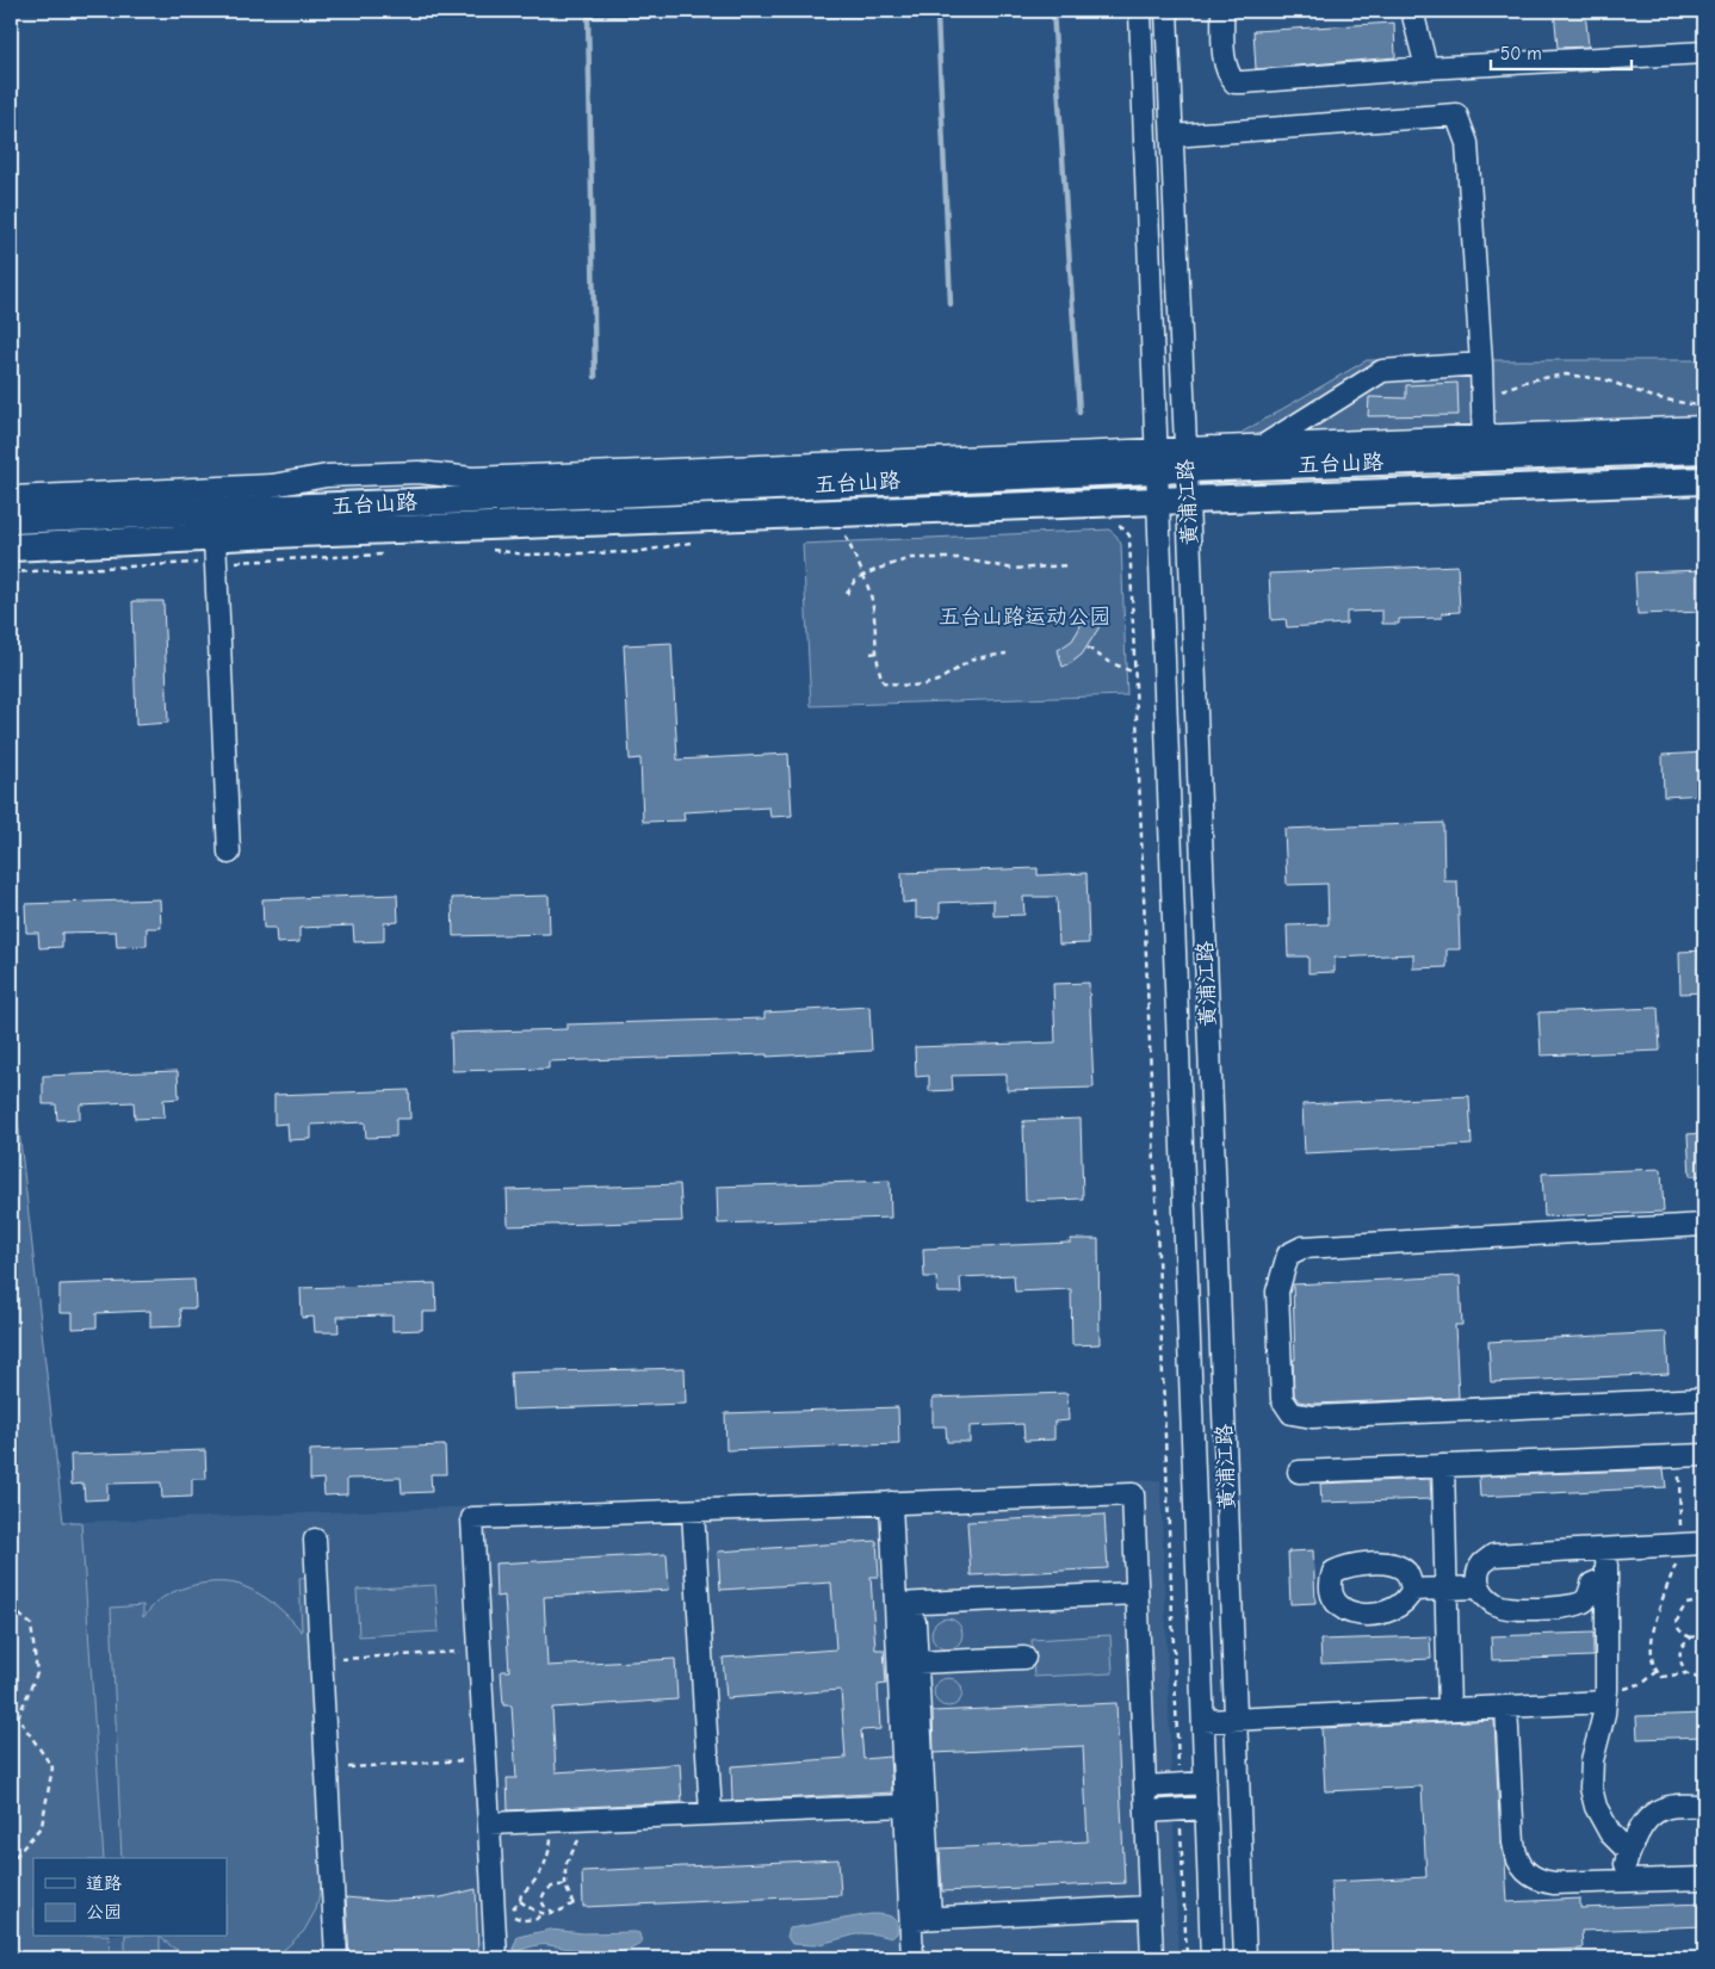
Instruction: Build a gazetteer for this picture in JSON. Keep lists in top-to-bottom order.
{
  "streets": {
    "main road": ["五台山路"],
    "street": ["黄浦江路"]
  },
  "crossings": [
    ["五台山路", "黄浦江路"]
  ],
  "parks": ["五台山路运动公园"],
  "legend": ["道路", "公园"],
  "scale_bar": "50 m"
}
